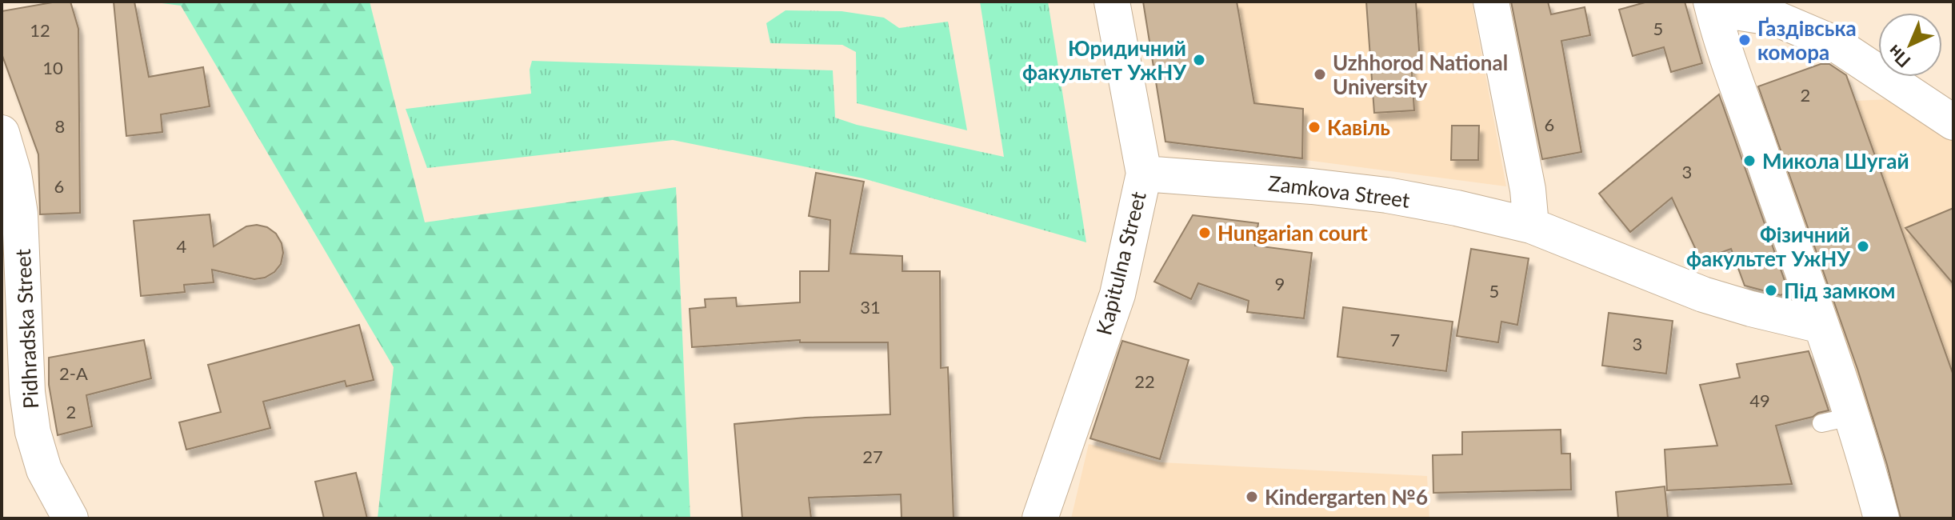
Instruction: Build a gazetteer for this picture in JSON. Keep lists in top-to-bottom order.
{
  "streets": {
    "street": ["Zamkova Street", "Kapitulna Street", "Pidhradska Street"]
  },
  "crossings": [
    ["Zamkova Street", "Kapitulna Street"]
  ],
  "places": [
    "Ґаздівська комора",
    "Юридичний факультет УжНУ",
    "Uzhhorod National University",
    "Кавіль",
    "Микола Шугай",
    "Hungarian court",
    "Фізичний факультет УжНУ",
    "Під замком",
    "Kindergarten №6"
  ],
  "house_numbers": [
    "5",
    "12",
    "10",
    "2",
    "6",
    "8",
    "3",
    "6",
    "4",
    "9",
    "5",
    "31",
    "7",
    "3",
    "2-А",
    "22",
    "49",
    "2",
    "27"
  ],
  "north": "bottom left"
}
